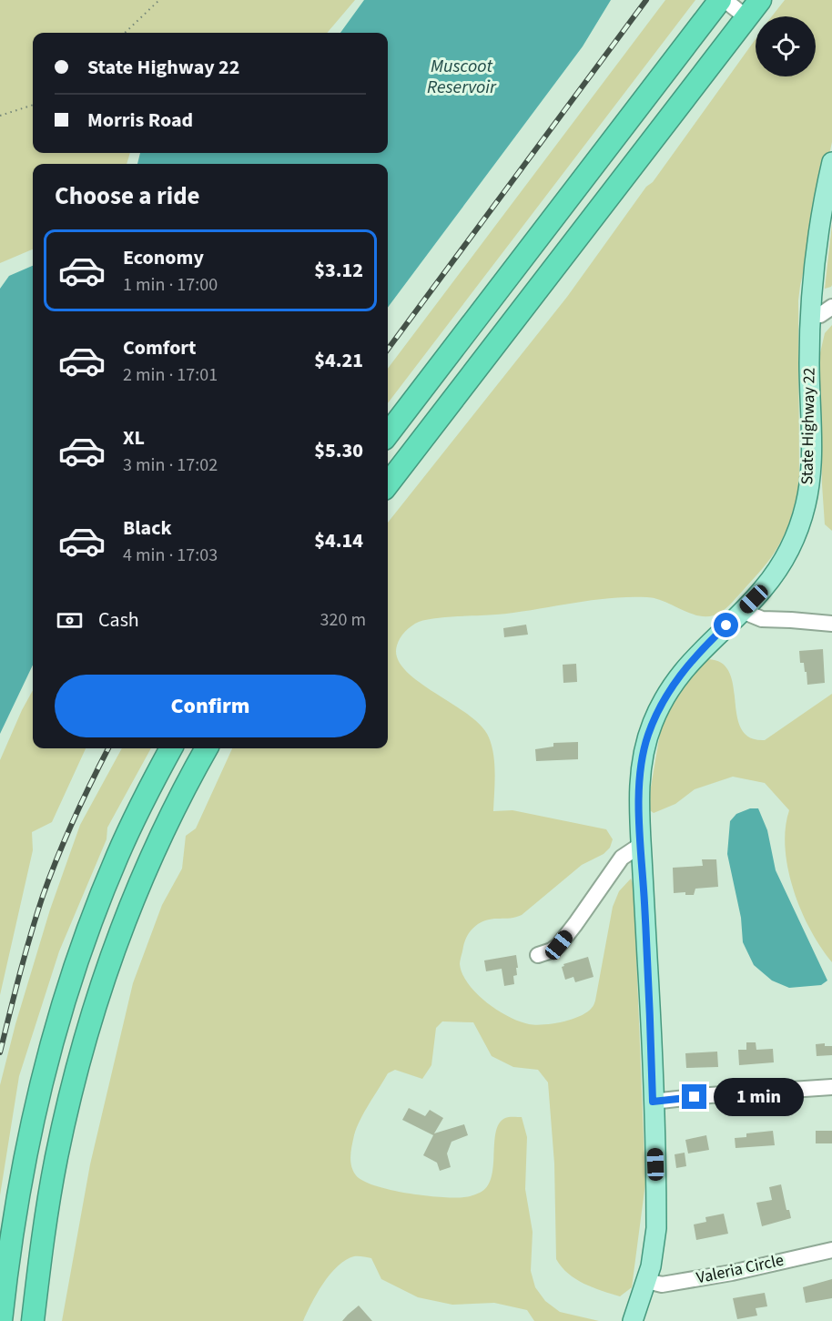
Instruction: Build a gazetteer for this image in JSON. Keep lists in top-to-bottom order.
{
  "streets": {
    "main road": ["State Highway 22"],
    "street": ["Valeria Circle"]
  },
  "crossings": [
    ["State Highway 22", "Valeria Circle"]
  ],
  "water": ["Muscoot Reservoir"],
  "page": {
    "banner": ["State Highway 22", "Morris Road"],
    "heading": "Choose a ride",
    "list": [
      {
        "name": "Economy",
        "note": "1 min · 17:00",
        "value": "$3.12"
      },
      {
        "name": "Comfort",
        "note": "2 min · 17:01",
        "value": "$4.21"
      },
      {
        "name": "XL",
        "note": "3 min · 17:02",
        "value": "$5.30"
      },
      {
        "name": "Black",
        "note": "4 min · 17:03",
        "value": "$4.14"
      }
    ],
    "pay": ["Cash", "320 m"],
    "buttons": "Confirm",
    "bubble": "1 min"
  }
}
